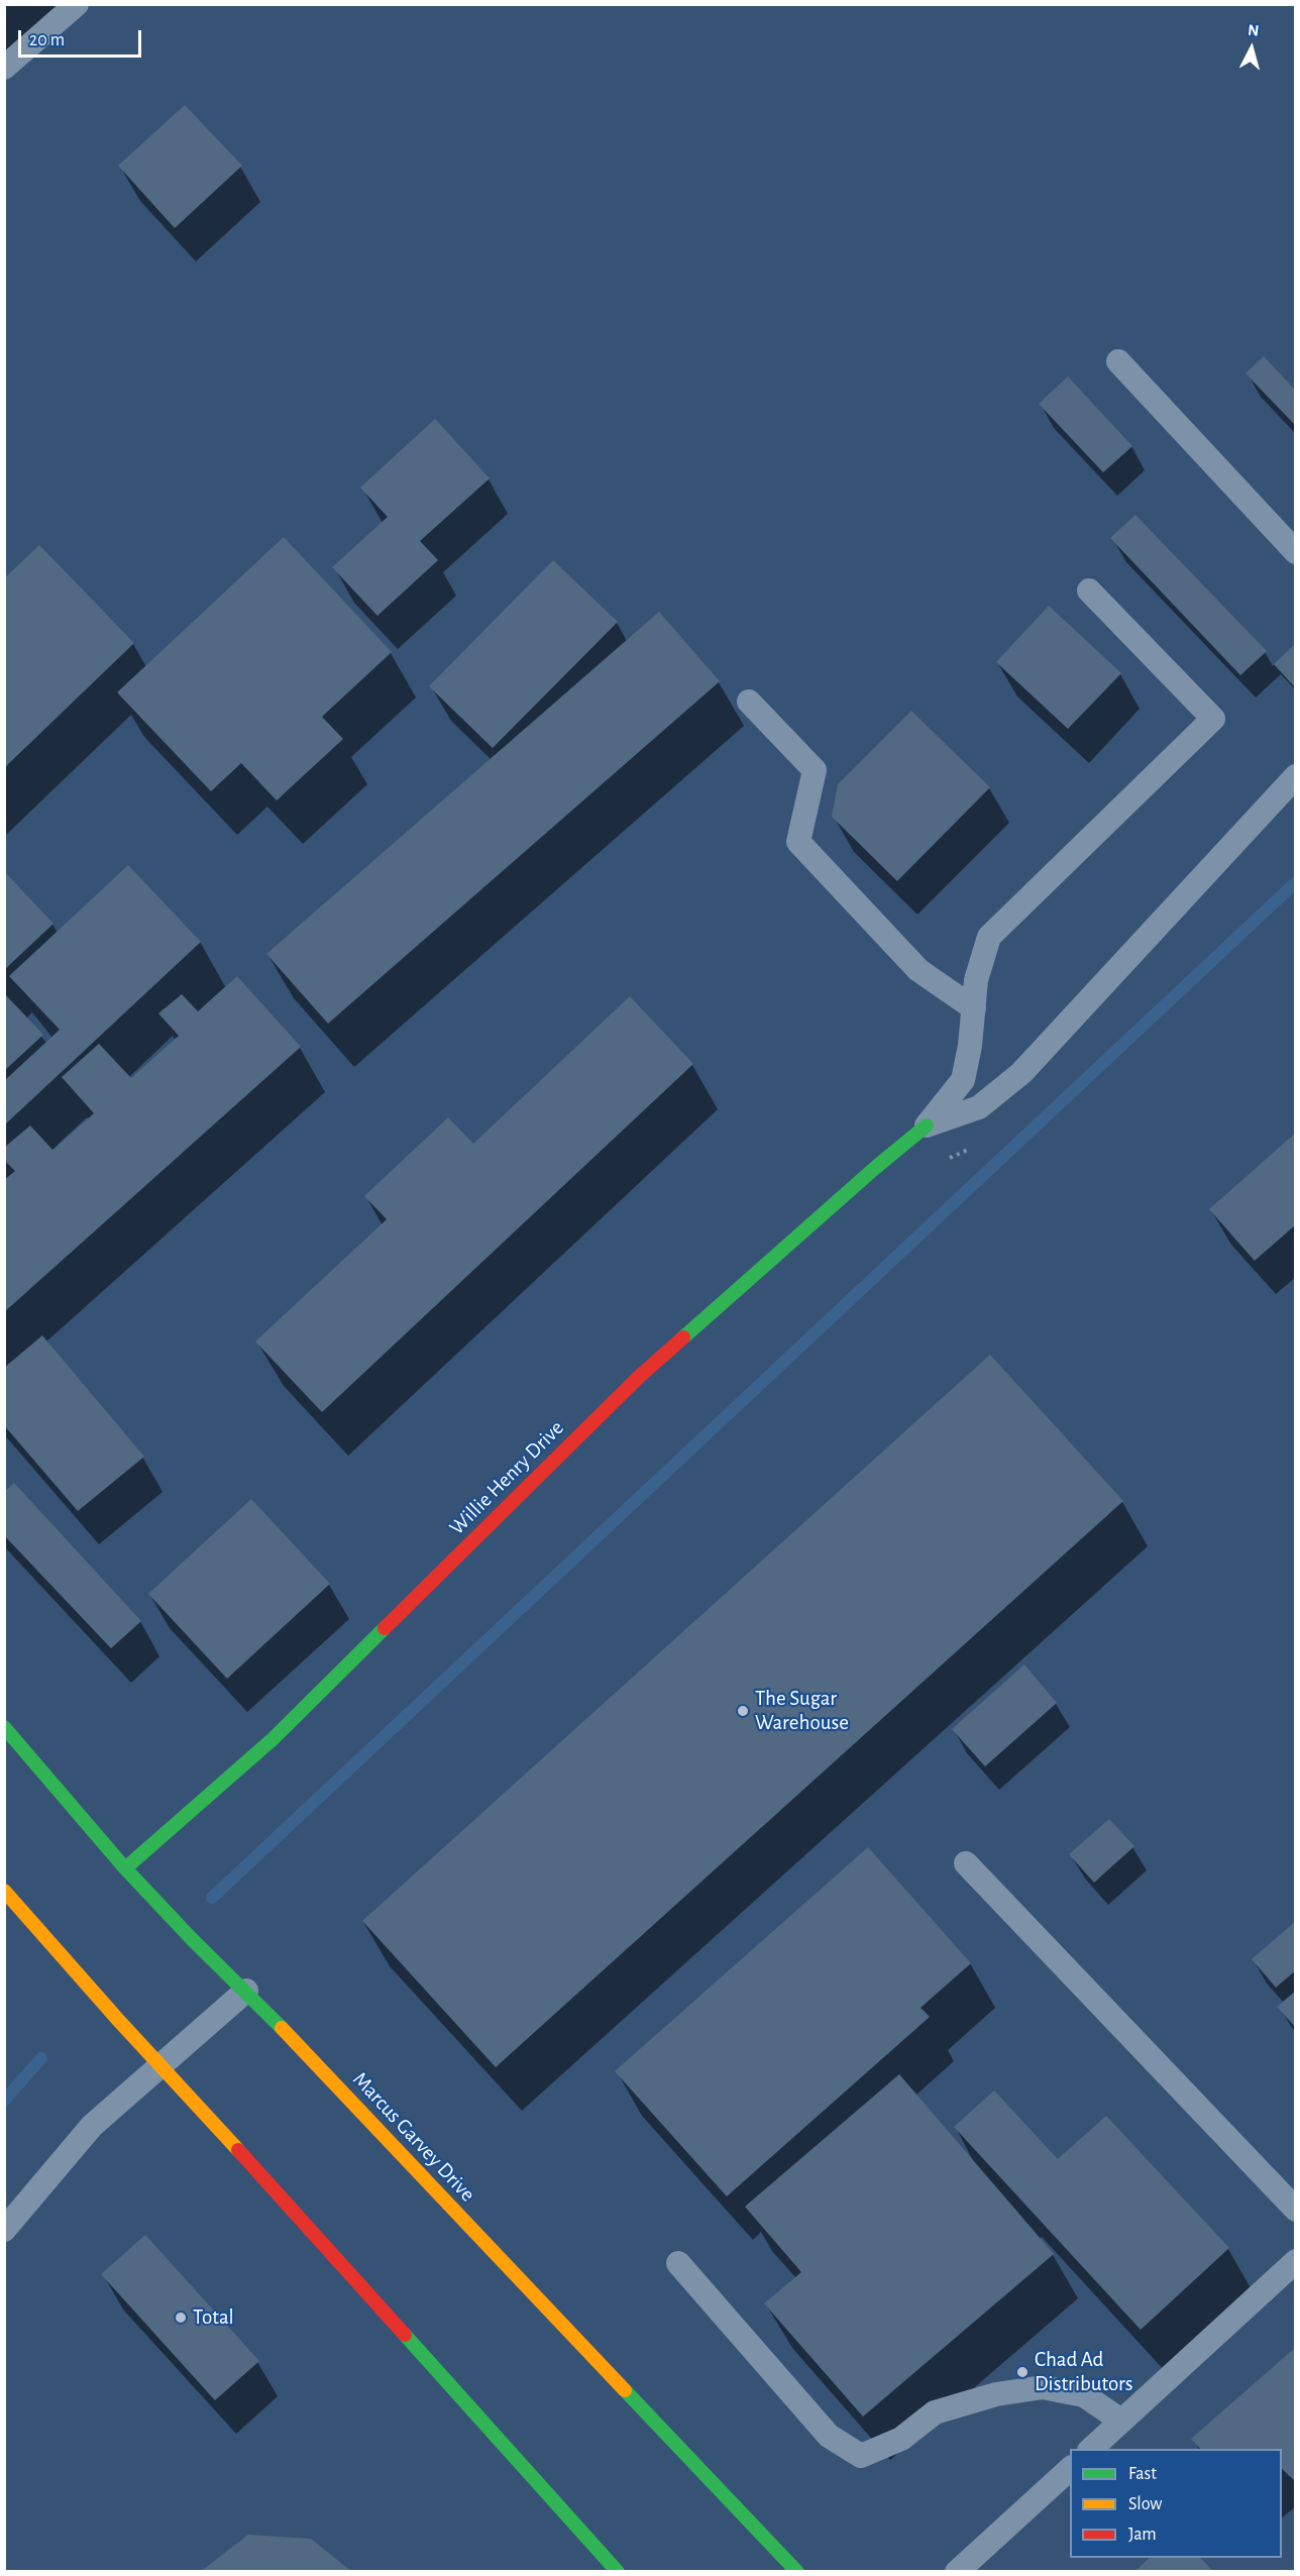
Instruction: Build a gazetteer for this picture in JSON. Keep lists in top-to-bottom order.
{
  "streets": {
    "main road": ["Willie Henry Drive", "Marcus Garvey Drive"]
  },
  "crossings": [
    ["Willie Henry Drive", "Marcus Garvey Drive"]
  ],
  "places": ["The Sugar Warehouse", "Total", "Chad Ad Distributors"],
  "legend": ["Fast", "Slow", "Jam"],
  "scale_bar": "20 m",
  "north": "top"
}
